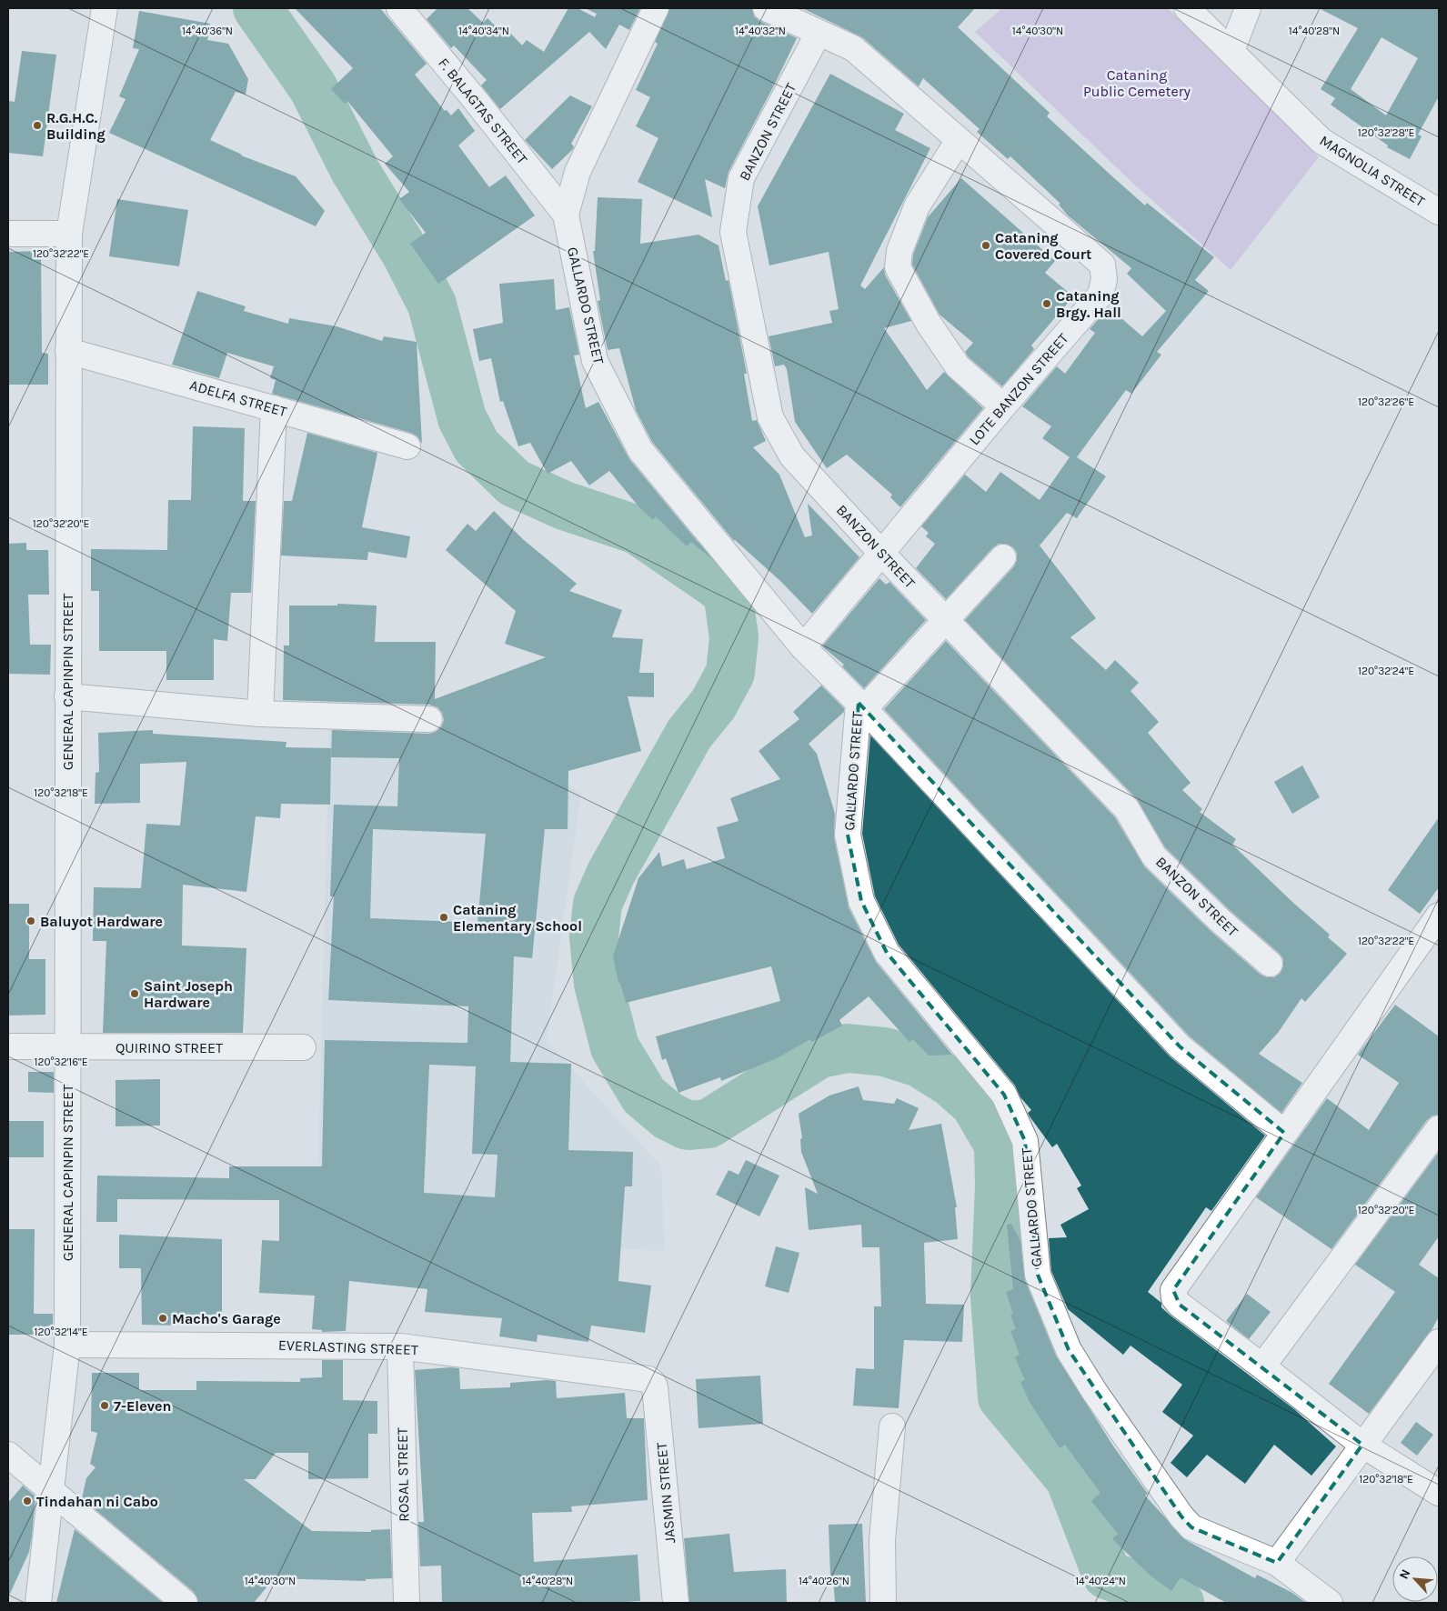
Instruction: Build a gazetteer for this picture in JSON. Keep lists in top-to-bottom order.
{
  "streets": {
    "street": [
      "F. BALAGTAS STREET",
      "BANZON STREET",
      "MAGNOLIA STREET",
      "GALLARDO STREET",
      "LOTE BANZON STREET",
      "ADELFA STREET",
      "GENERAL CAPINPIN STREET",
      "QUIRINO STREET",
      "EVERLASTING STREET",
      "ROSAL STREET",
      "JASMIN STREET"
    ]
  },
  "crossings": [
    ["F. BALAGTAS STREET", "GALLARDO STREET"],
    ["BANZON STREET", "LOTE BANZON STREET"],
    ["GALLARDO STREET", "LOTE BANZON STREET"],
    ["ADELFA STREET", "GENERAL CAPINPIN STREET"],
    ["GENERAL CAPINPIN STREET", "QUIRINO STREET"],
    ["GENERAL CAPINPIN STREET", "EVERLASTING STREET"],
    ["EVERLASTING STREET", "ROSAL STREET"],
    ["EVERLASTING STREET", "JASMIN STREET"]
  ],
  "parks": ["Cataning Public Cemetery"],
  "places": [
    "R.G.H.C. Building",
    "Cataning Covered Court",
    "Cataning Brgy. Hall",
    "Cataning Elementary School",
    "Baluyot Hardware",
    "Saint Joseph Hardware",
    "Macho's Garage",
    "7-Eleven",
    "Tindahan ni Cabo"
  ],
  "north": "top left",
  "coordinates": [
    "14°40'36\"N",
    "14°40'34\"N",
    "14°40'32\"N",
    "14°40'30\"N",
    "14°40'28\"N",
    "120°32'28\"E",
    "120°32'22\"E",
    "120°32'26\"E",
    "120°32'20\"E",
    "120°32'24\"E",
    "120°32'18\"E",
    "120°32'16\"E",
    "120°32'14\"E",
    "14°40'26\"N",
    "14°40'24\"N"
  ]
}
